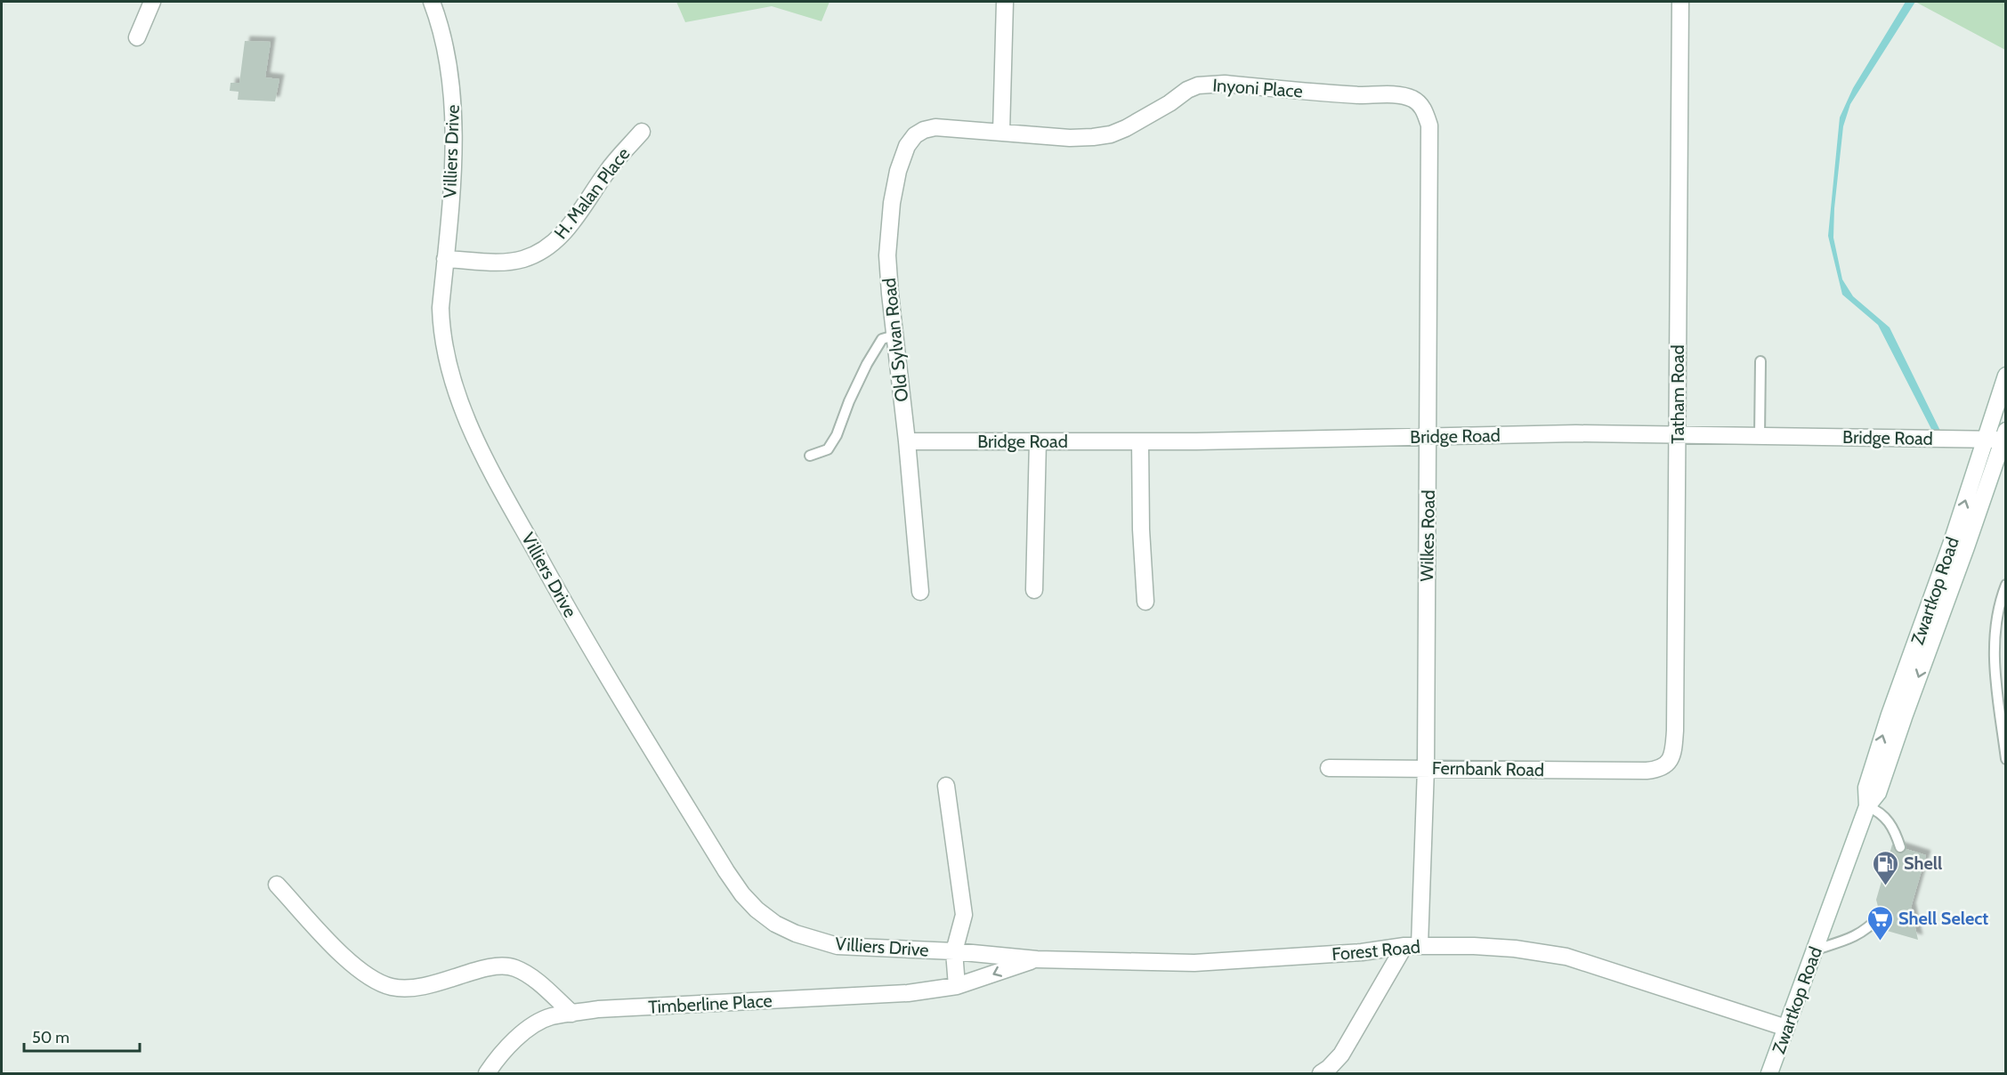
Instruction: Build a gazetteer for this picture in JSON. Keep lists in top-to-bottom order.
{
  "streets": {
    "street": [
      "Inyoni Place",
      "Villiers Drive",
      "H. Malan Place",
      "Old Sylvan Road",
      "Tatham Road",
      "Bridge Road",
      "Wilkes Road",
      "Zwartkop Road",
      "Fernbank Road",
      "Forest Road",
      "Timberline Place"
    ]
  },
  "crossings": [
    ["Inyoni Place", "Old Sylvan Road"],
    ["Inyoni Place", "Wilkes Road"],
    ["Villiers Drive", "H. Malan Place"],
    ["Villiers Drive", "Forest Road"],
    ["Old Sylvan Road", "Bridge Road"],
    ["Tatham Road", "Bridge Road"],
    ["Tatham Road", "Fernbank Road"],
    ["Bridge Road", "Wilkes Road"],
    ["Bridge Road", "Zwartkop Road"],
    ["Wilkes Road", "Fernbank Road"],
    ["Wilkes Road", "Forest Road"],
    ["Zwartkop Road", "Forest Road"],
    ["Forest Road", "Timberline Place"]
  ],
  "places": {
    "fuel station": ["Shell"],
    "supermarket": ["Shell Select"]
  },
  "scale_bar": "50 m"
}
